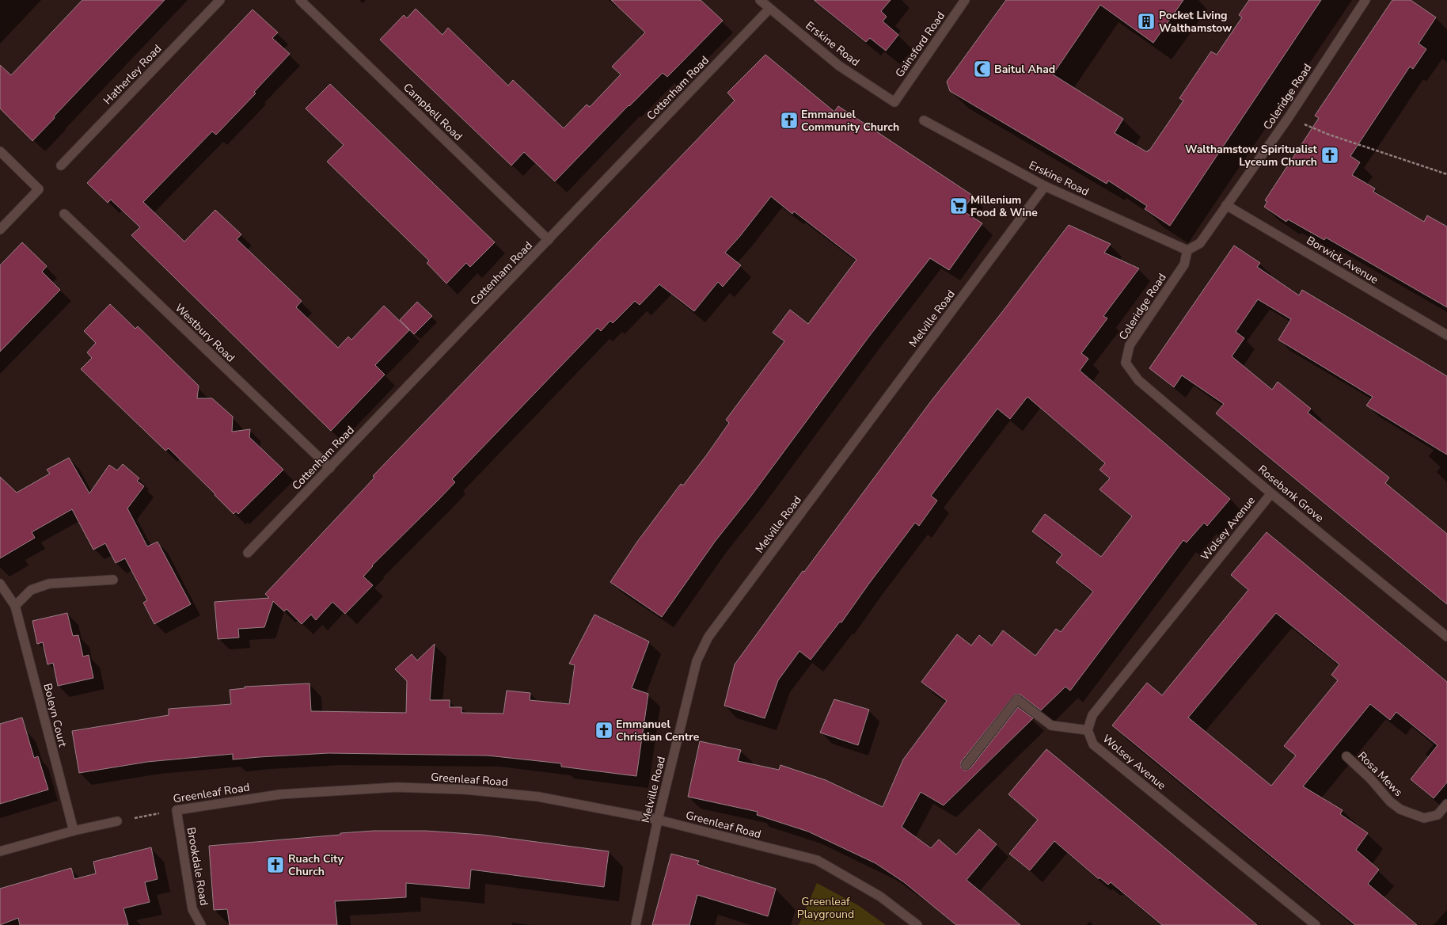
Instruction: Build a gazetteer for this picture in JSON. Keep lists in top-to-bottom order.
{
  "streets": {
    "street": [
      "Erskine Road",
      "Gainsford Road",
      "Hatherley Road",
      "Cottenham Road",
      "Coleridge Road",
      "Campbell Road",
      "Borwick Avenue",
      "Melville Road",
      "Westbury Road",
      "Rosebank Grove",
      "Wolsey Avenue",
      "Boleyn Court",
      "Rosa Mews",
      "Greenleaf Road",
      "Brookdale Road"
    ]
  },
  "crossings": [
    ["Erskine Road", "Gainsford Road"],
    ["Erskine Road", "Cottenham Road"],
    ["Erskine Road", "Coleridge Road"],
    ["Erskine Road", "Melville Road"],
    ["Cottenham Road", "Campbell Road"],
    ["Cottenham Road", "Westbury Road"],
    ["Coleridge Road", "Borwick Avenue"],
    ["Coleridge Road", "Rosebank Grove"],
    ["Melville Road", "Greenleaf Road"],
    ["Rosebank Grove", "Wolsey Avenue"],
    ["Greenleaf Road", "Brookdale Road"]
  ],
  "parks": ["Greenleaf Playground"],
  "places": {
    "building": ["Pocket Living Walthamstow"],
    "mosque": ["Baitul Ahad"],
    "church": [
      "Emmanuel Community Church",
      "Walthamstow Spiritualist Lyceum Church",
      "Emmanuel Christian Centre",
      "Ruach City Church"
    ],
    "supermarket": ["Millenium Food & Wine"]
  }
}
